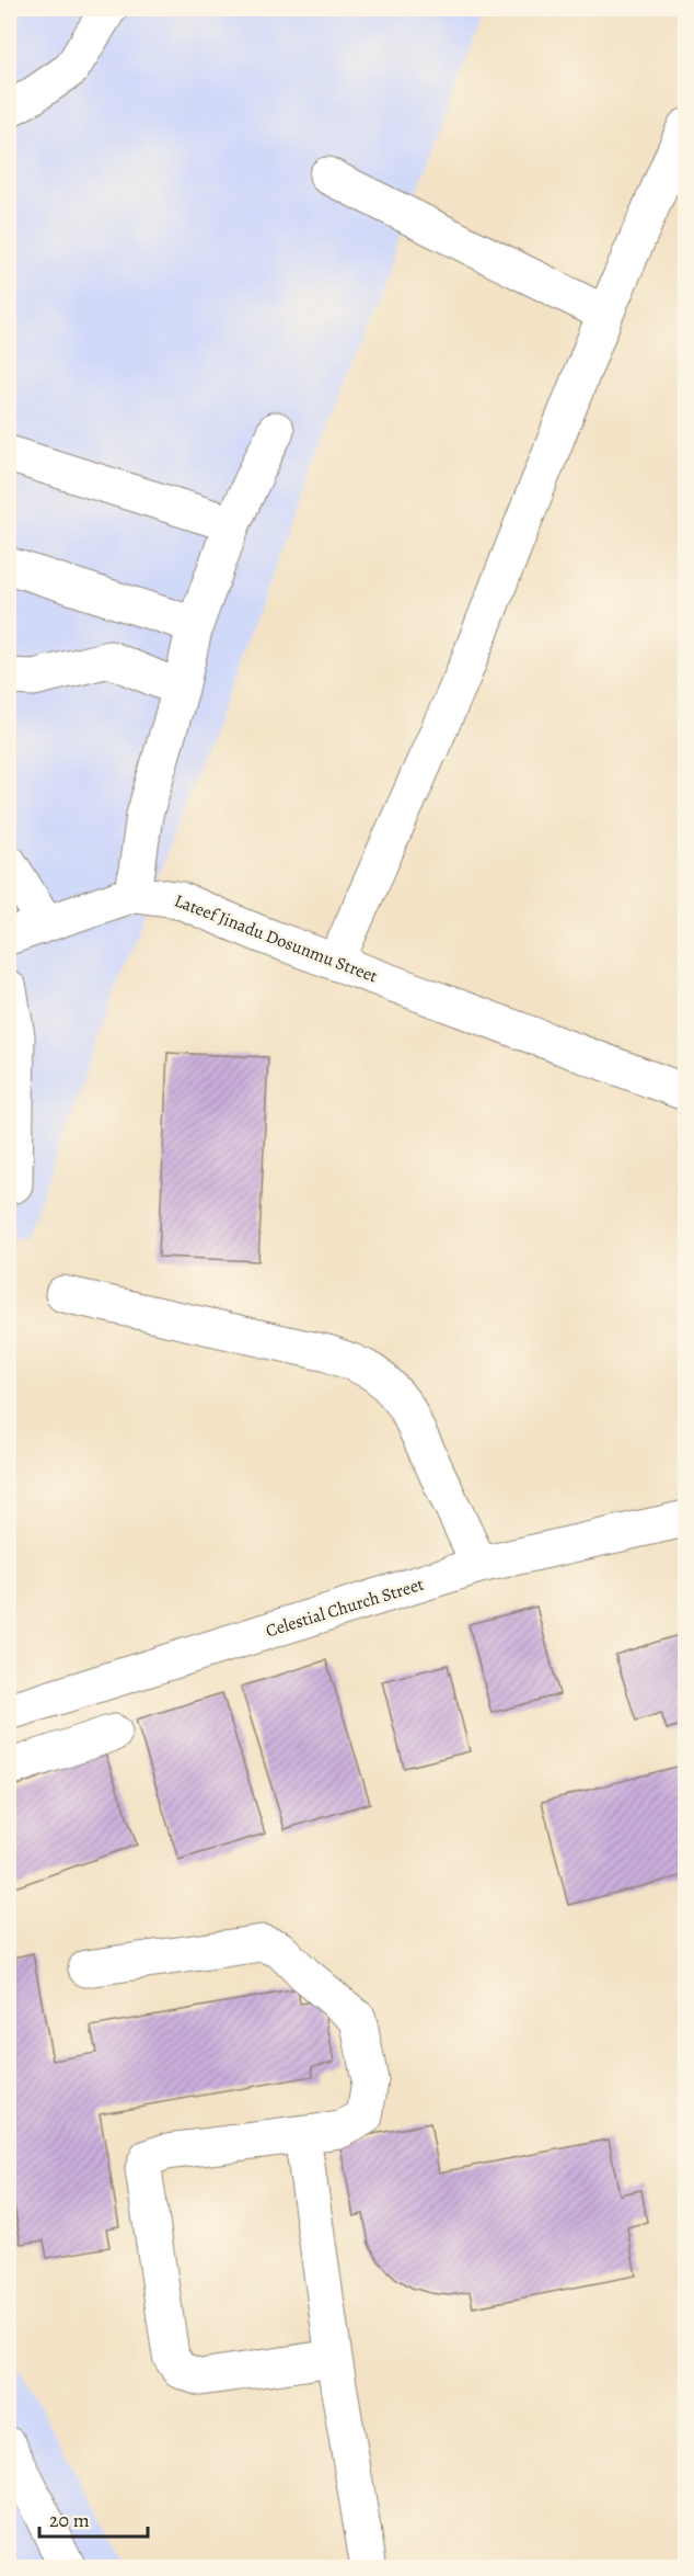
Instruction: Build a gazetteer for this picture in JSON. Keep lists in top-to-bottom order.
{
  "streets": {
    "street": ["Lateef Jinadu Dosunmu Street", "Celestial Church Street"]
  },
  "scale_bar": "20 m"
}
